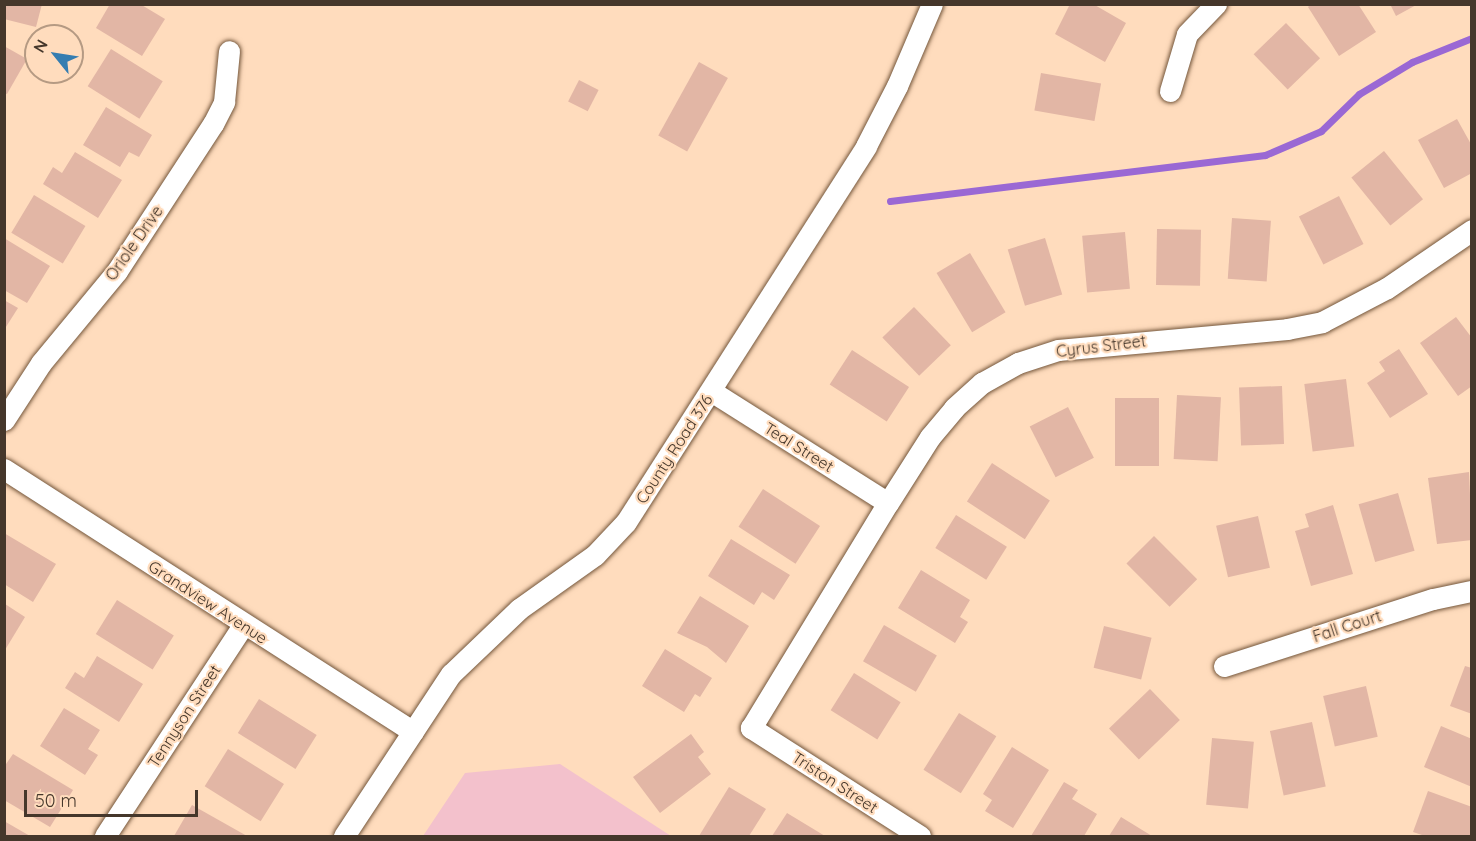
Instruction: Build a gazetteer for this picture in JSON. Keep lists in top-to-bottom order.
{
  "streets": {
    "street": [
      "Oriole Drive",
      "Cyrus Street",
      "Teal Street",
      "County Road 376",
      "Grandview Avenue",
      "Fall Court",
      "Tennyson Street",
      "Triston Street"
    ]
  },
  "crossings": [
    ["Cyrus Street", "Teal Street"],
    ["Cyrus Street", "Triston Street"],
    ["Teal Street", "County Road 376"],
    ["County Road 376", "Grandview Avenue"],
    ["Grandview Avenue", "Tennyson Street"]
  ],
  "scale_bar": "50 m",
  "north": "top left"
}
